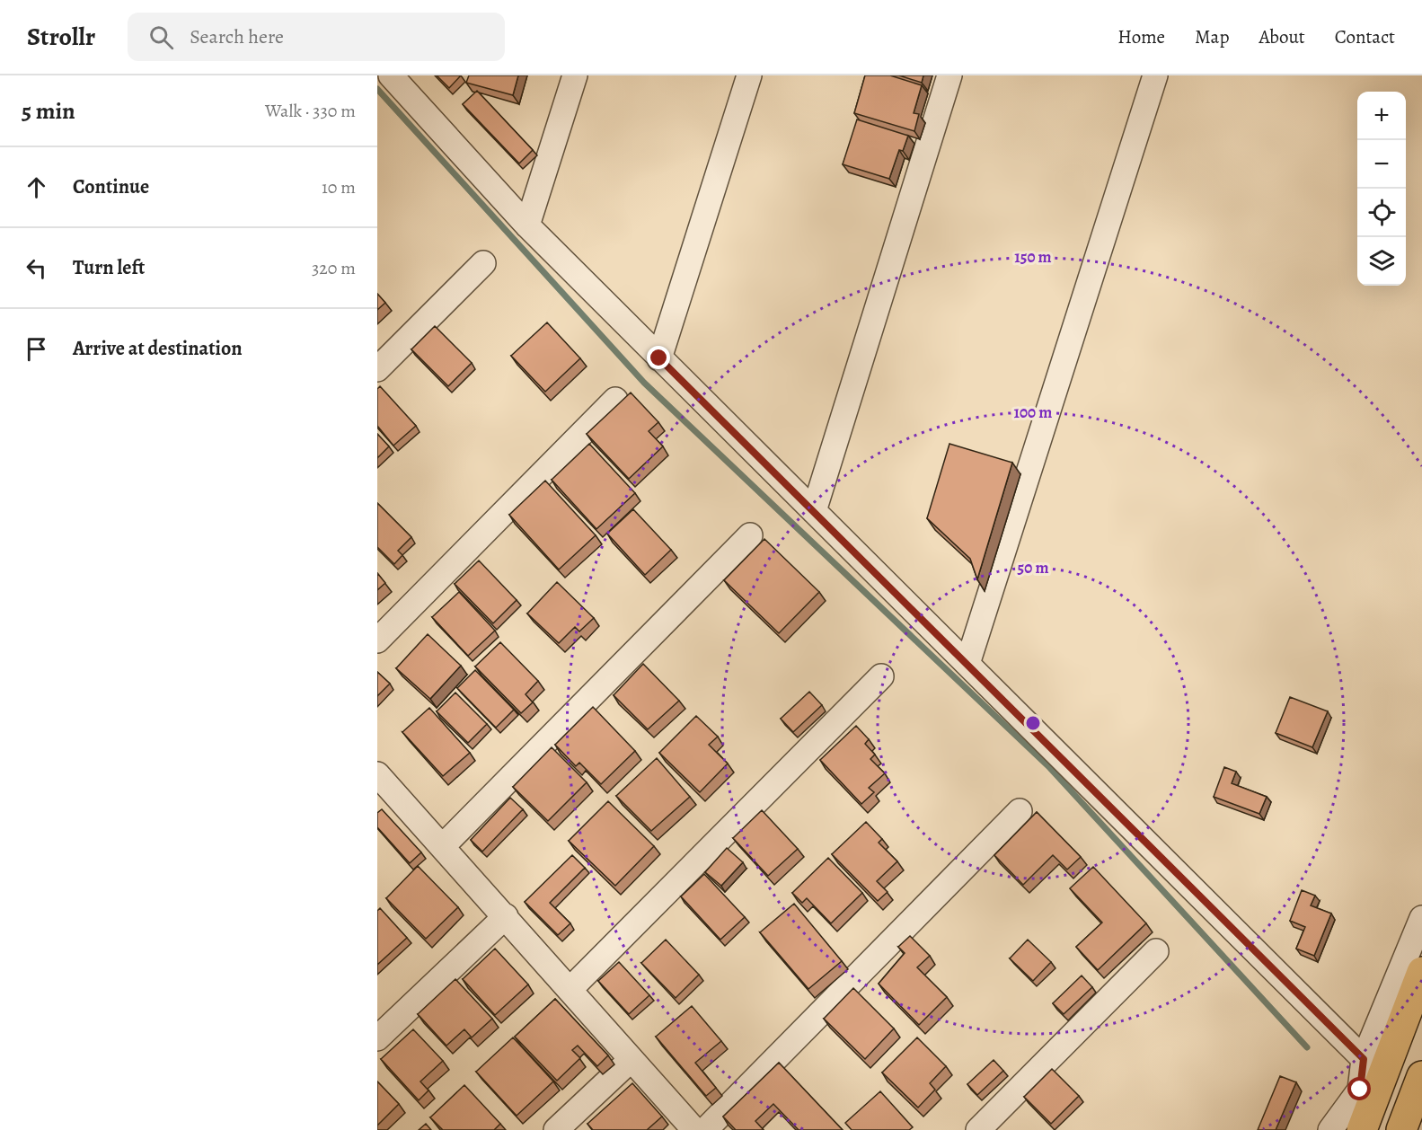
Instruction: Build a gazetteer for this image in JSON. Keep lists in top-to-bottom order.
{
  "page": {
    "header": "Strollr",
    "search": "Search here",
    "nav": [
      "Home",
      "Map",
      "About",
      "Contact"
    ],
    "heading": ["5 min", "Walk · 330 m"],
    "map_buttons": ["+", "−"],
    "list": [
      ["Continue", "10 m"],
      ["Turn left", "320 m"],
      "Arrive at destination"
    ]
  },
  "rings": ["150 m", "100 m", "50 m"]
}
